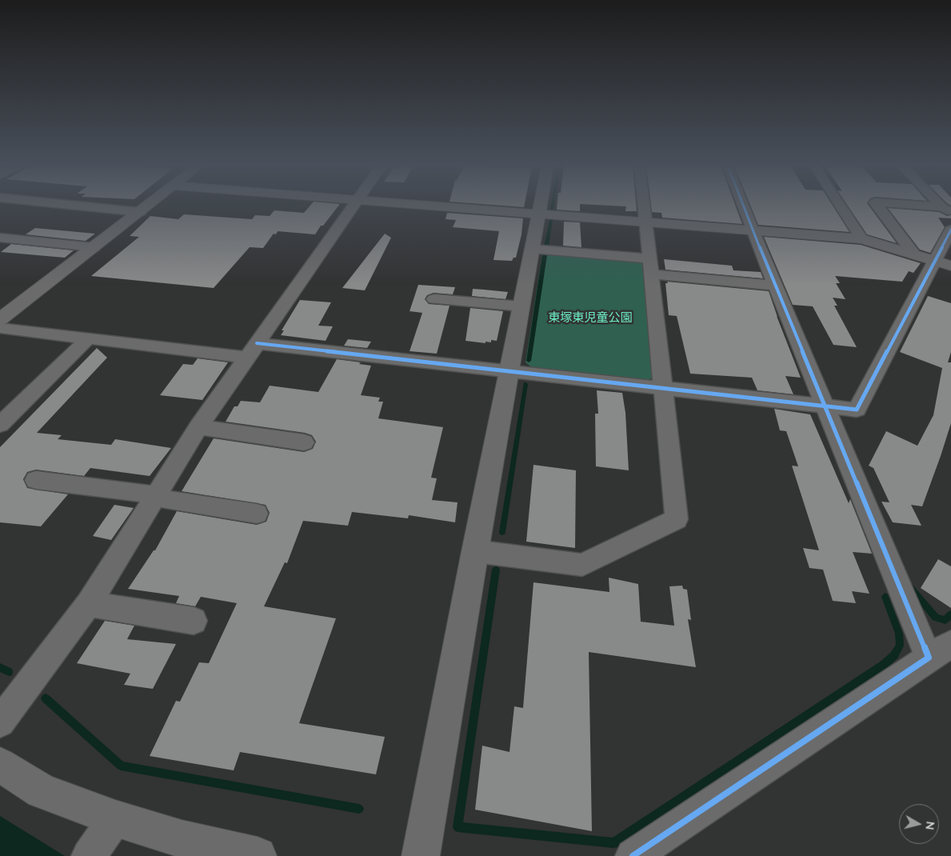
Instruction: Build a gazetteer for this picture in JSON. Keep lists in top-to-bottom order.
{
  "parks": ["東塚東児童公園"],
  "north": "right"
}
